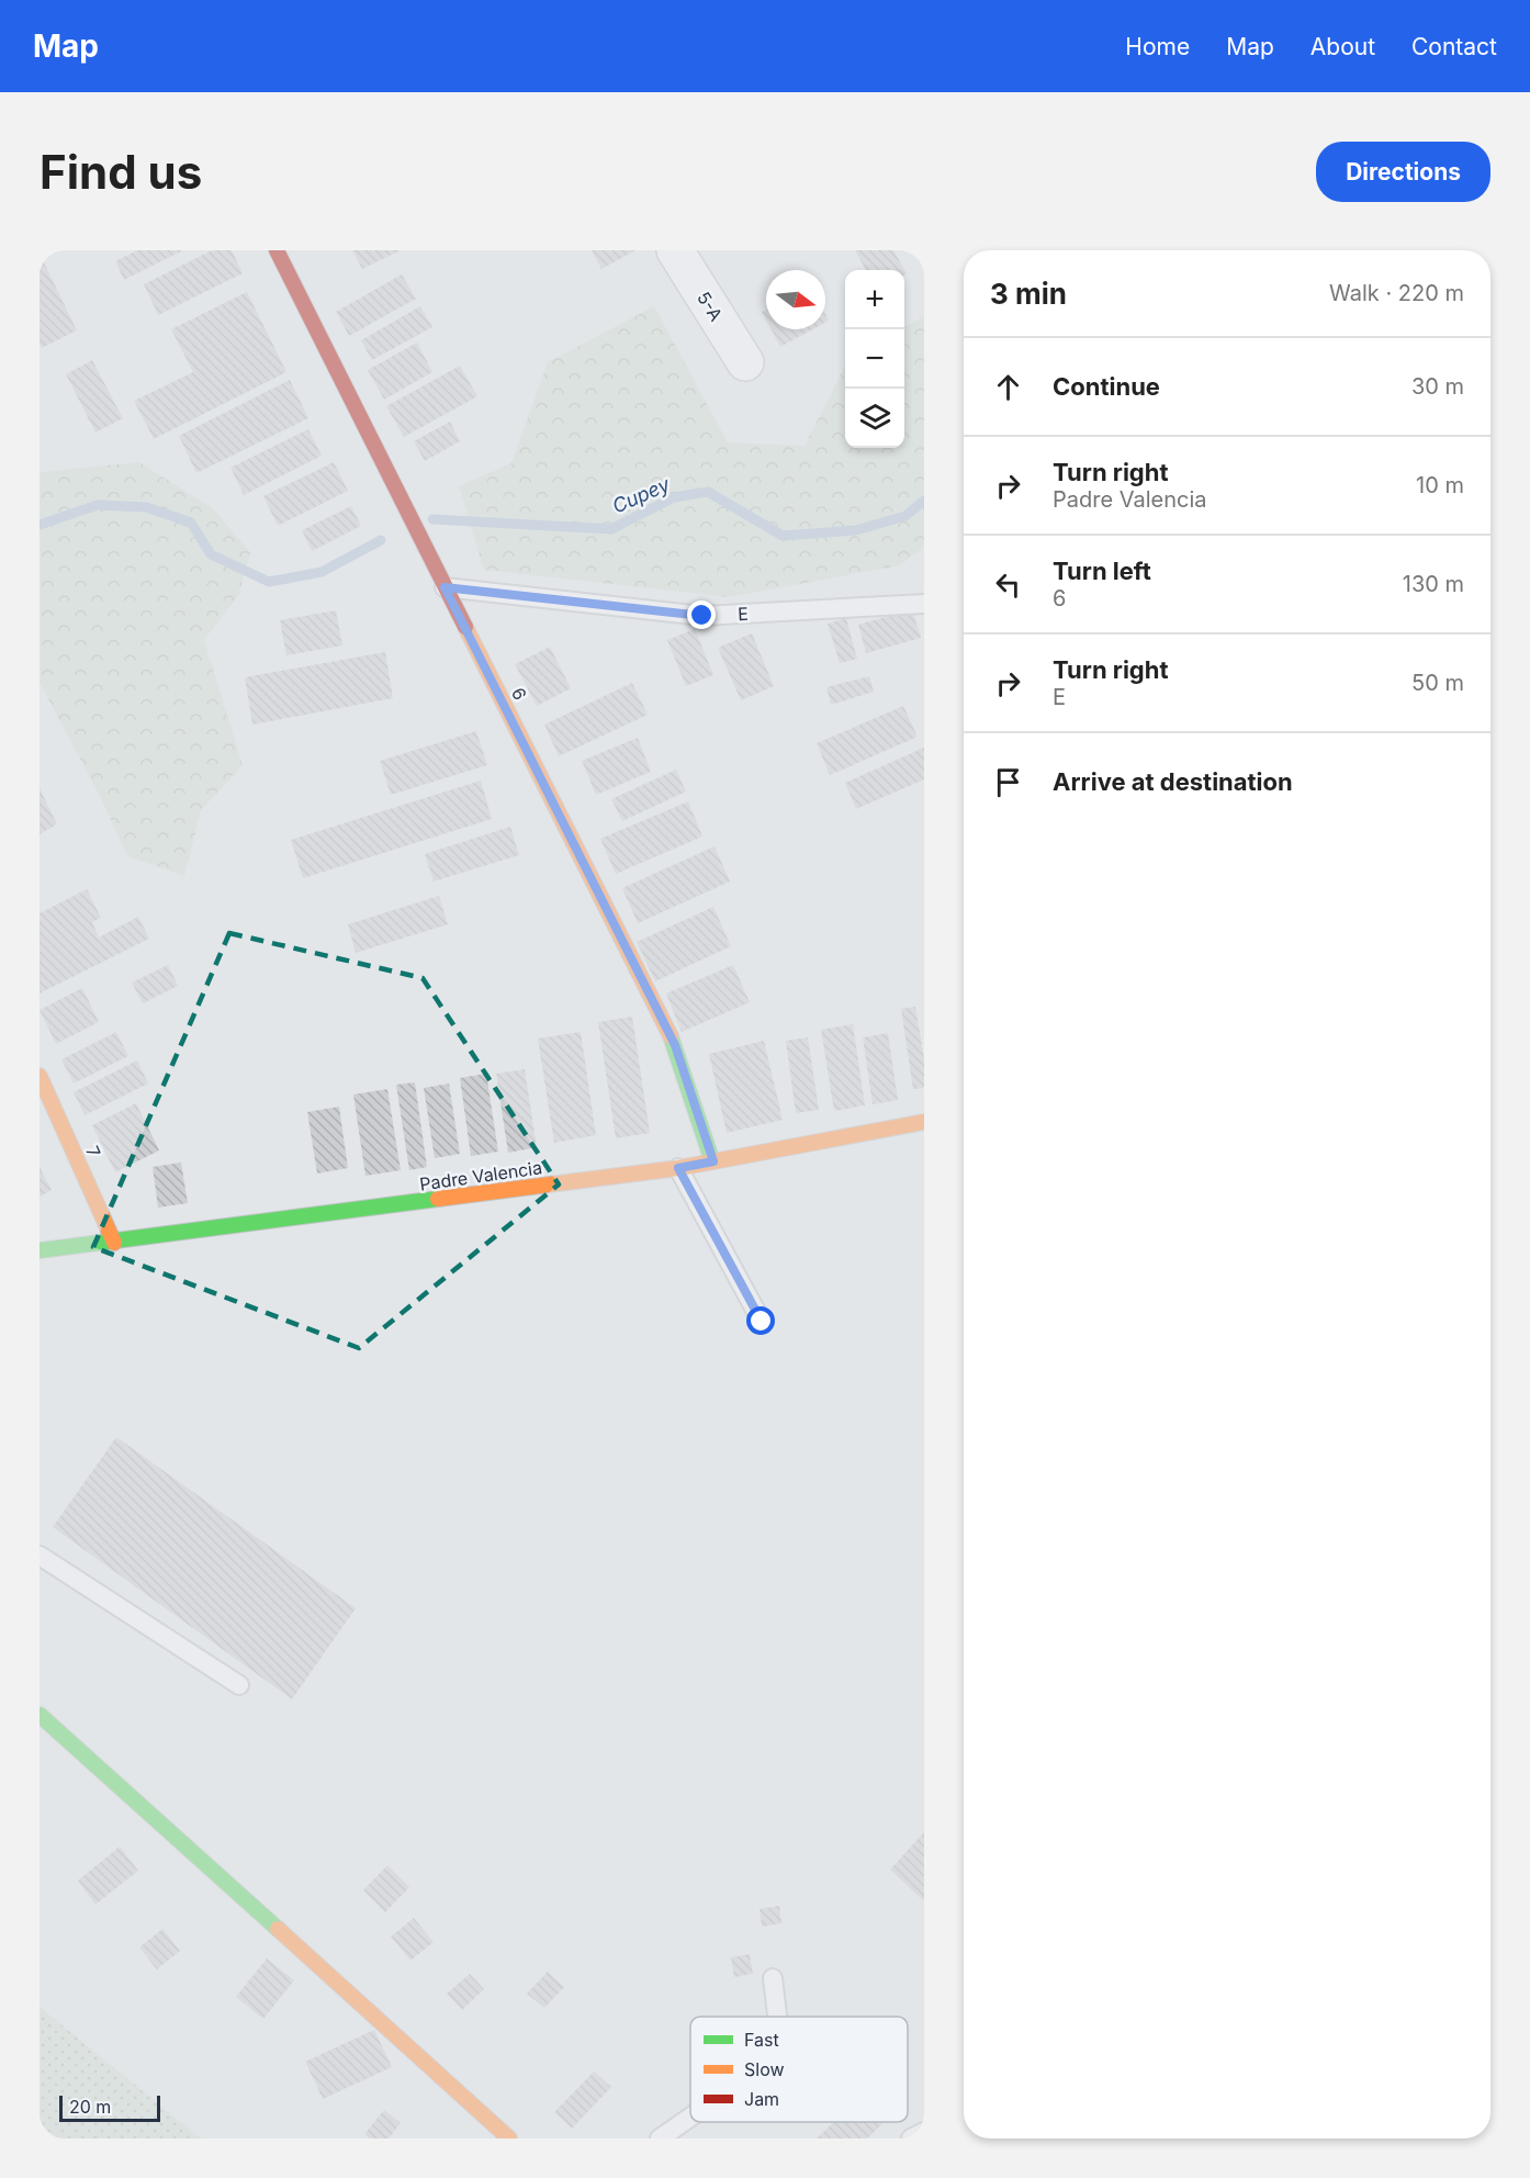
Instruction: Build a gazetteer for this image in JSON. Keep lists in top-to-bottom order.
{
  "streets": {
    "street": [
      "5-A",
      "6",
      "7",
      "Padre Valencia"
    ],
    "lane": ["E"]
  },
  "crossings": [
    ["E", "6"],
    ["6", "Padre Valencia"],
    ["7", "Padre Valencia"]
  ],
  "water": ["Cupey"],
  "legend": ["Fast", "Slow", "Jam"],
  "scale_bar": "20 m",
  "north": "right",
  "page": {
    "header": "Map",
    "nav": [
      "Home",
      "Map",
      "About",
      "Contact"
    ],
    "buttons": "Directions",
    "title": "Find us",
    "heading": ["3 min", "Walk · 220 m"],
    "map_buttons": ["+", "−"],
    "list": [
      ["Continue", "30 m"],
      ["Turn right", "Padre Valencia", "10 m"],
      ["Turn left", "6", "130 m"],
      ["Turn right", "E", "50 m"],
      "Arrive at destination"
    ],
    "scale": "20 m"
  }
}
